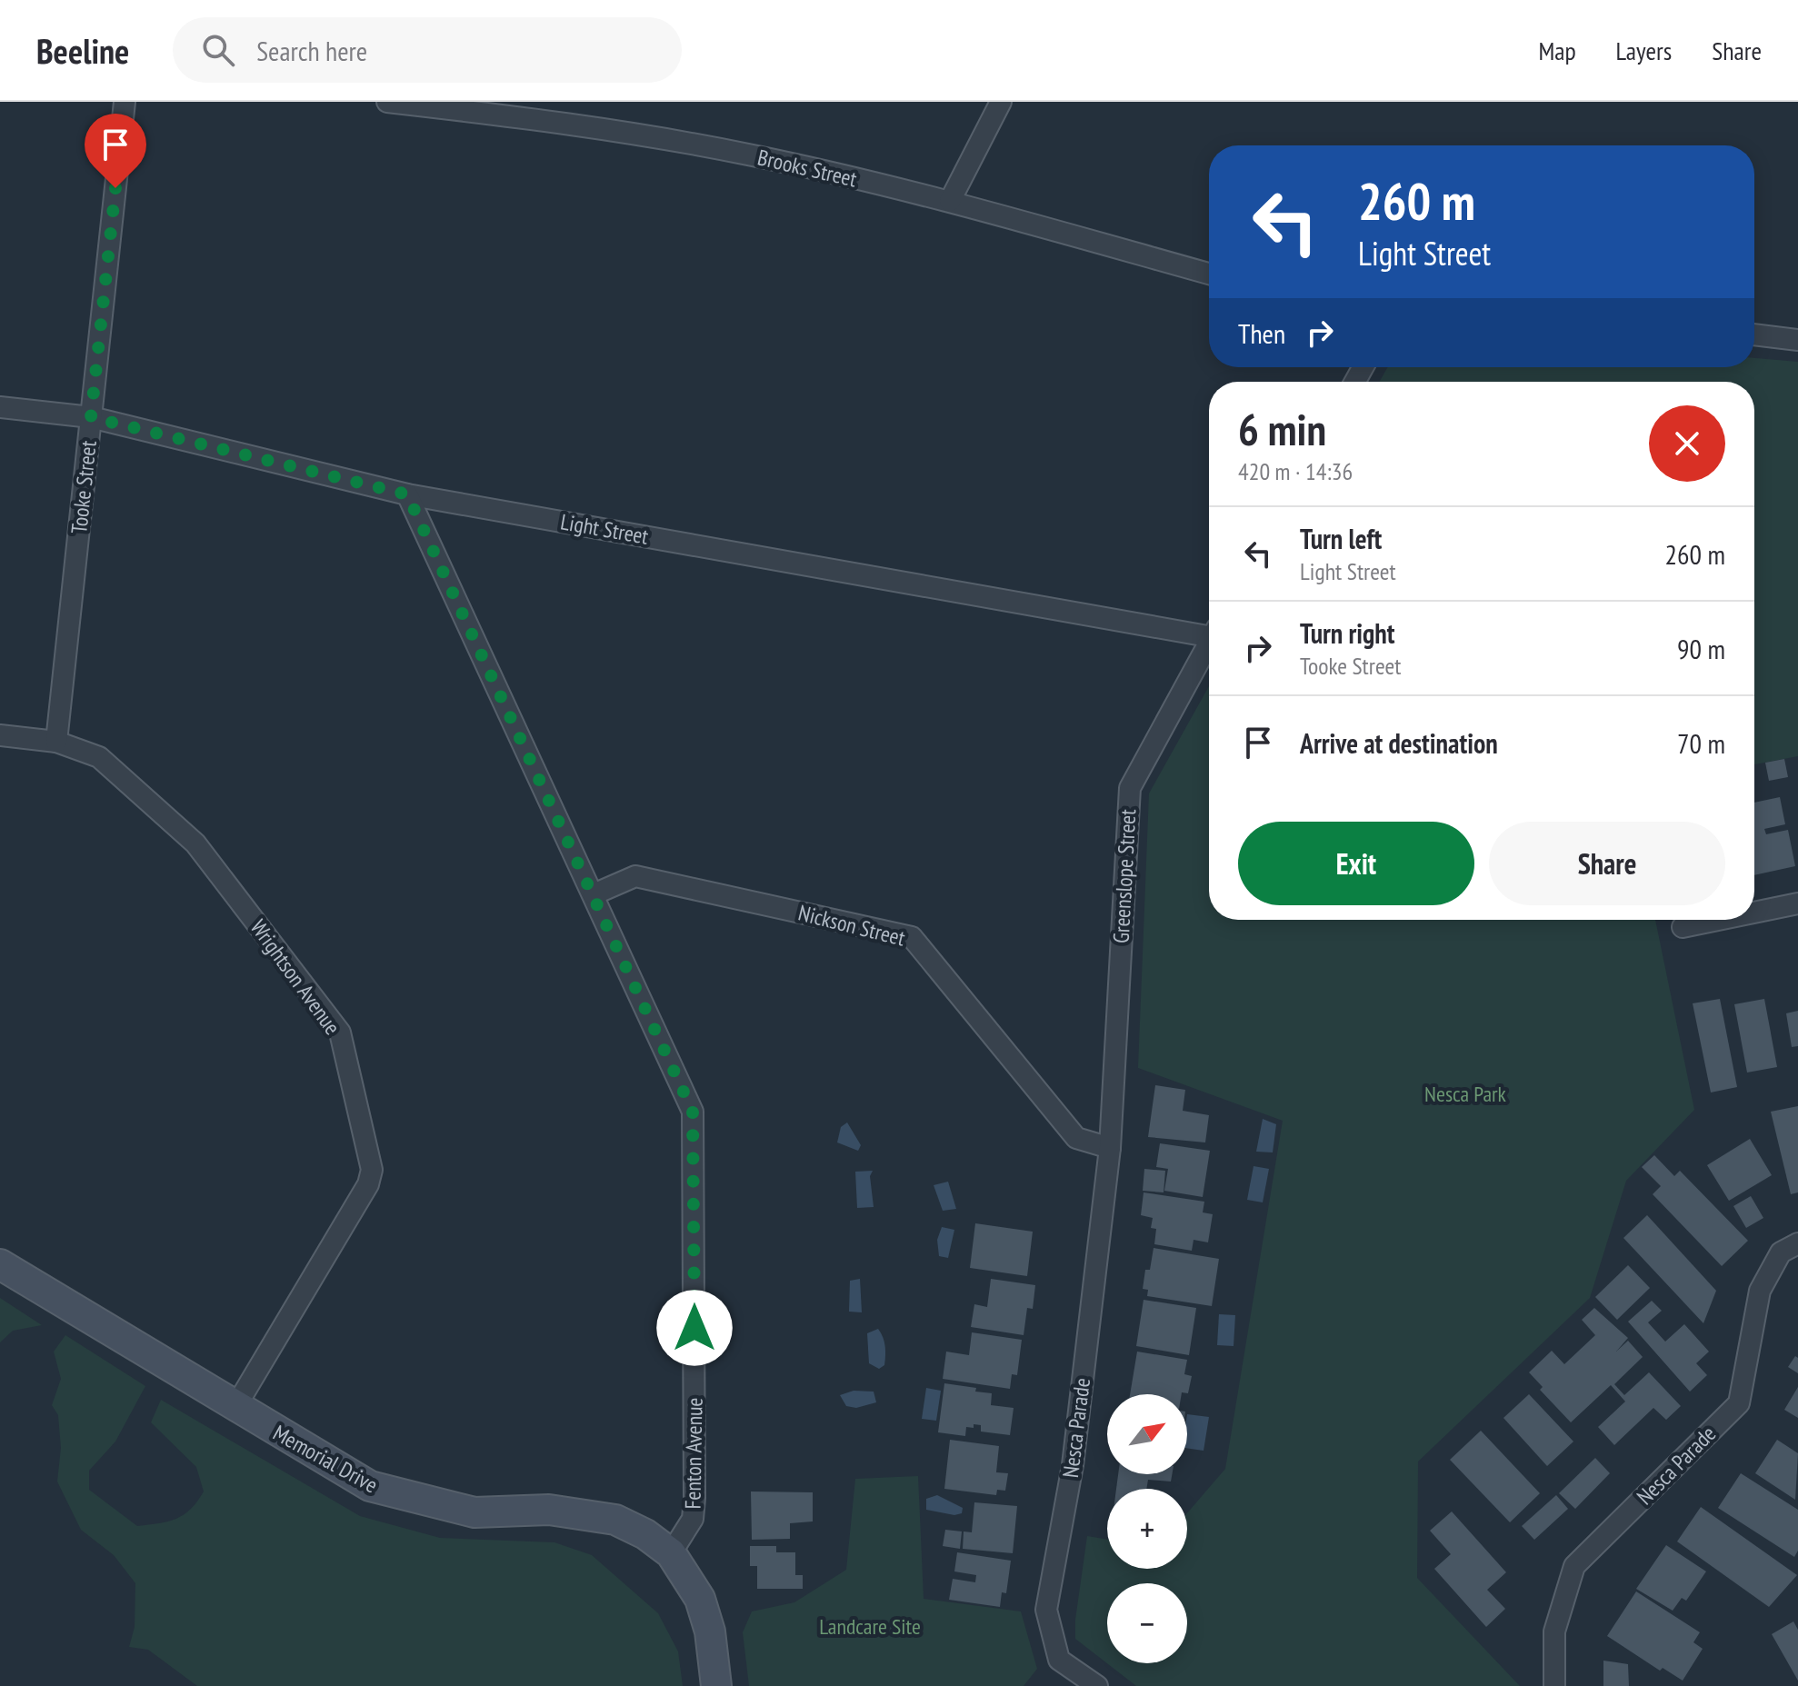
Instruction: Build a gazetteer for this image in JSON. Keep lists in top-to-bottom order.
{
  "streets": {
    "main road": ["Memorial Drive"],
    "street": [
      "Brooks Street",
      "Tooke Street",
      "Light Street",
      "Greenslope Street",
      "Nickson Street",
      "Wrightson Avenue",
      "Nesca Parade",
      "Fenton Avenue"
    ]
  },
  "crossings": [
    ["Tooke Street", "Light Street"],
    ["Tooke Street", "Wrightson Avenue"],
    ["Light Street", "Fenton Avenue"],
    ["Greenslope Street", "Nickson Street"],
    ["Greenslope Street", "Nesca Parade"],
    ["Nickson Street", "Nesca Parade"],
    ["Nickson Street", "Fenton Avenue"],
    ["Wrightson Avenue", "Memorial Drive"],
    ["Fenton Avenue", "Memorial Drive"]
  ],
  "parks": ["Nesca Park", "Landcare Site"],
  "north": "top right",
  "page": {
    "header": "Beeline",
    "search": "Search here",
    "nav": ["Map", "Layers", "Share"],
    "turn": ["260 m", "Light Street"],
    "then": "Then",
    "heading": ["6 min", "420 m · 14:36"],
    "list": [
      {
        "name": "Turn left",
        "note": "Light Street",
        "value": "260 m"
      },
      {
        "name": "Turn right",
        "note": "Tooke Street",
        "value": "90 m"
      },
      {
        "name": "Arrive at destination",
        "value": "70 m"
      }
    ],
    "buttons": ["Exit", "Share"],
    "map_buttons": ["+", "−"]
  }
}
